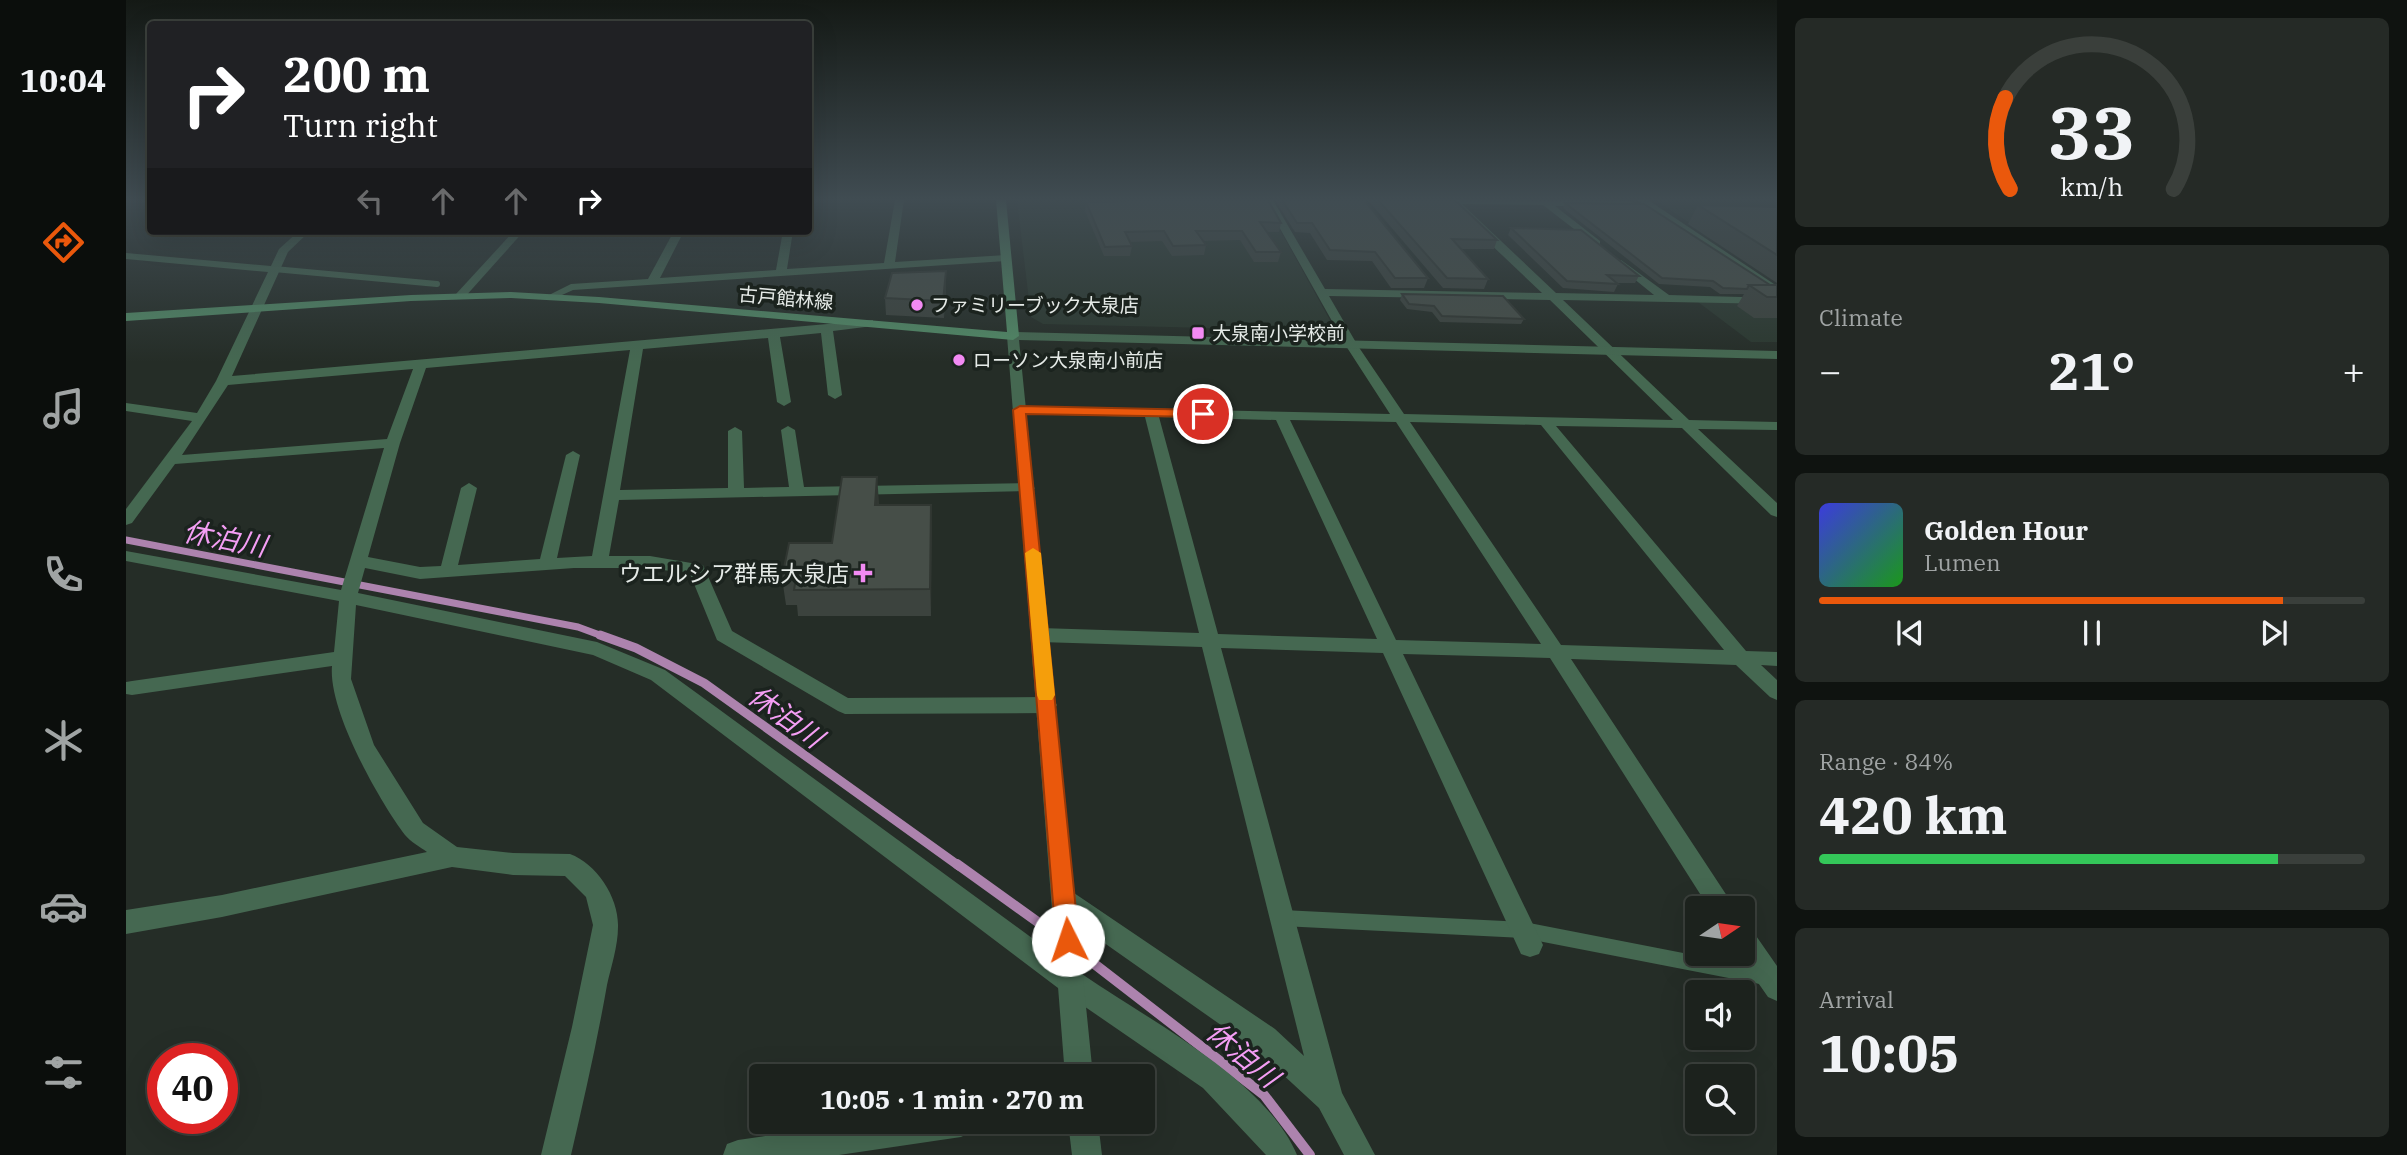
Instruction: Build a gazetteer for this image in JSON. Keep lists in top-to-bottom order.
{
  "streets": {
    "main road": ["古戸館林線"]
  },
  "water": ["休泊川"],
  "places": {
    "other": ["ファミリーブック大泉店", "ローソン大泉南小前店"],
    "transit": ["大泉南小学校前"],
    "health": ["ウエルシア群馬大泉店"]
  },
  "north": "right",
  "page": {
    "tabs": "10:04",
    "turn": ["200 m", "Turn right"],
    "tile": [
      "Climate",
      ["Range · 84%", "420 km"],
      ["Arrival", "10:05"]
    ],
    "heat": ["−", "21°", "+"],
    "song": ["Golden Hour", "Lumen"],
    "limit": "40",
    "trip": "10:05 · 1 min · 270 m",
    "gauge": ["33", "km/h"]
  }
}
